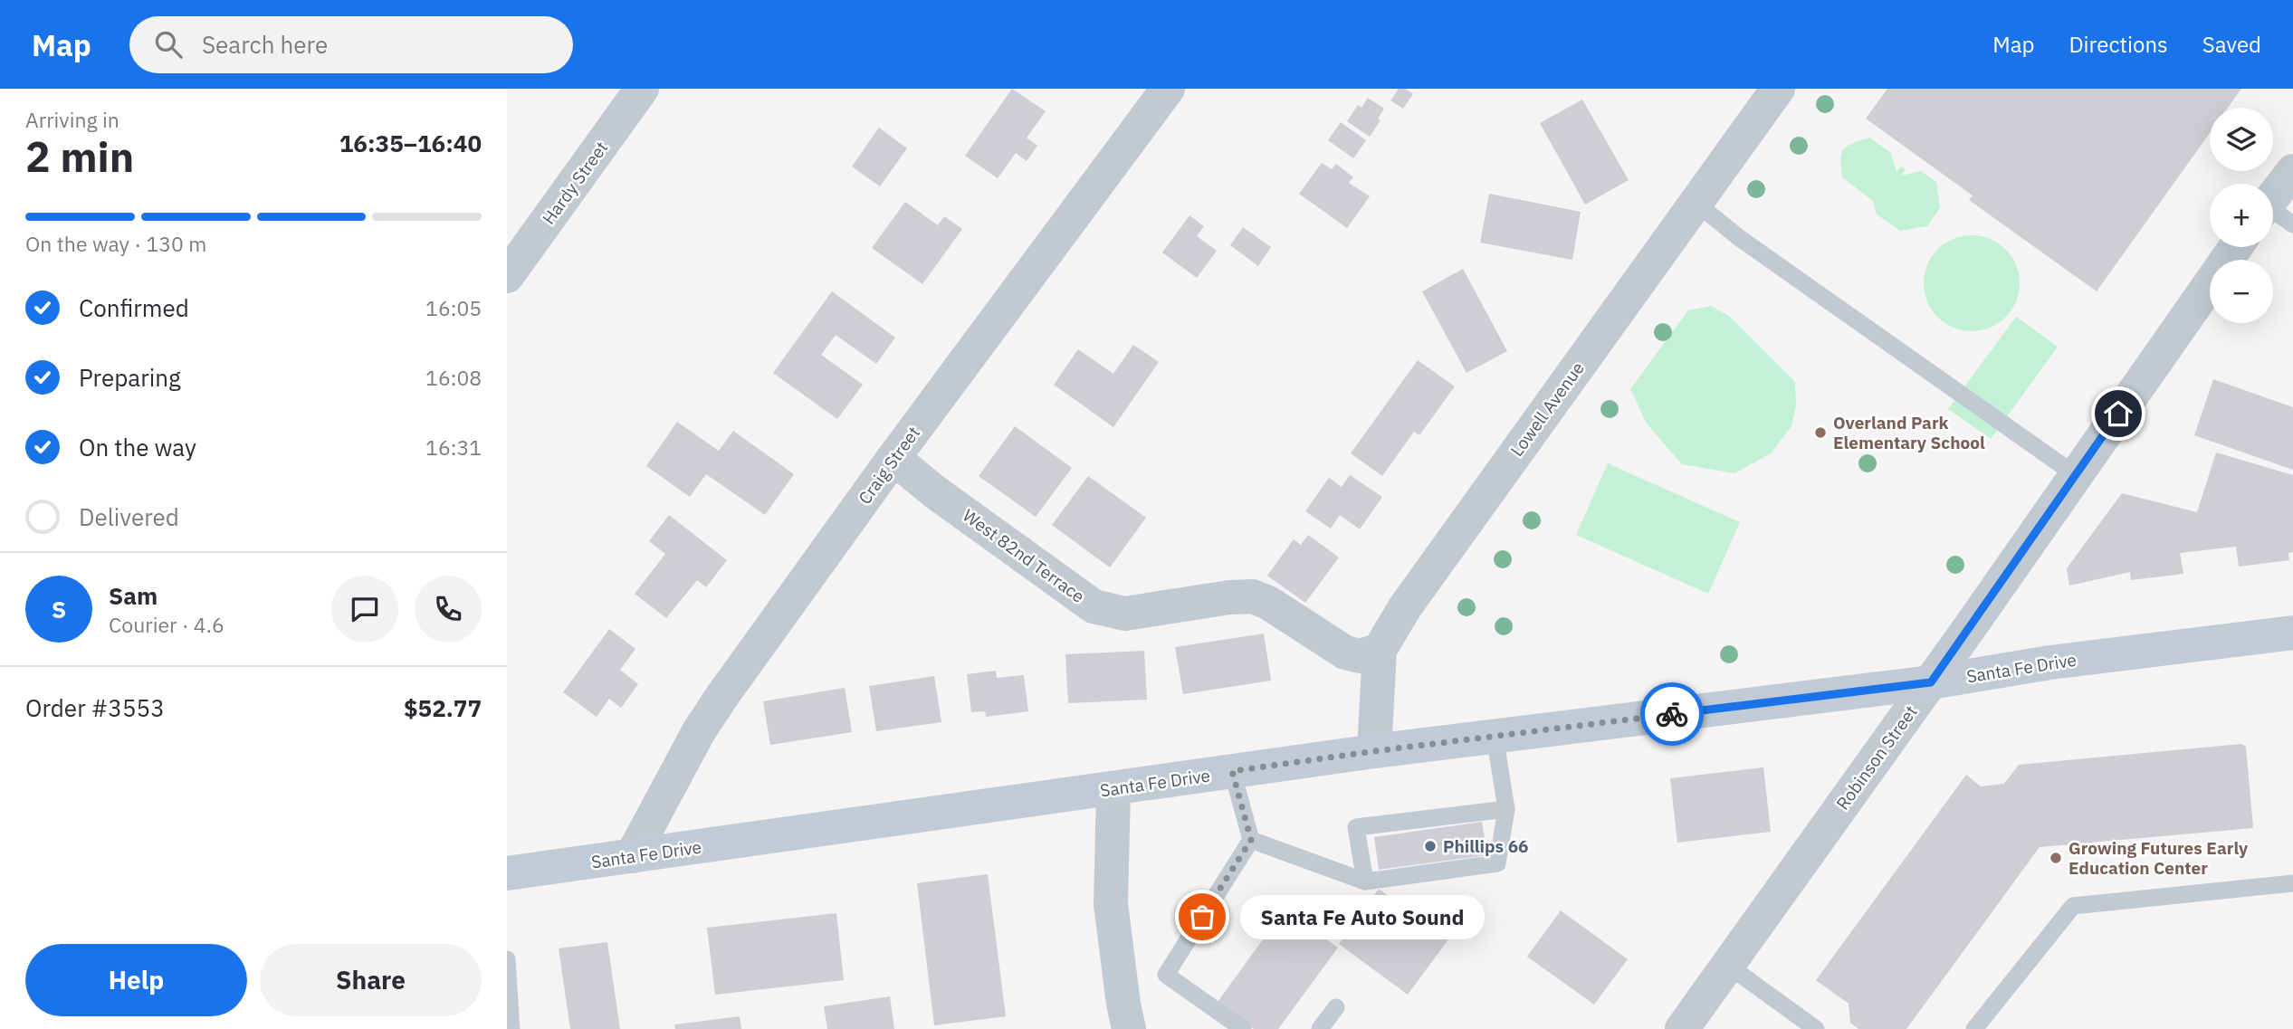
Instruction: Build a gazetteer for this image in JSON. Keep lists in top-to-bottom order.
{
  "streets": {
    "main road": ["Santa Fe Drive"],
    "street": [
      "Hardy Street",
      "Lowell Avenue",
      "Craig Street",
      "West 82nd Terrace",
      "Robinson Street"
    ]
  },
  "crossings": [
    ["Lowell Avenue", "West 82nd Terrace"],
    ["Lowell Avenue", "Santa Fe Drive"],
    ["Craig Street", "West 82nd Terrace"],
    ["Craig Street", "Santa Fe Drive"],
    ["Santa Fe Drive", "Robinson Street"]
  ],
  "places": [
    "Overland Park Elementary School",
    "Phillips 66",
    "Growing Futures Early Education Center",
    "Santa Fe Auto Sound"
  ],
  "page": {
    "header": "Map",
    "search": "Search here",
    "nav": ["Map", "Directions", "Saved"],
    "heading": ["2 min", "Arriving in", "16:35–16:40"],
    "panel": [
      "Sam",
      "Courier · 4.6",
      "Order #3553",
      "$52.77"
    ],
    "map_buttons": ["+", "−"],
    "bar": "On the way · 130 m",
    "list": [
      ["Confirmed", "16:05"],
      ["Preparing", "16:08"],
      ["On the way", "16:31"],
      "Delivered"
    ],
    "round": "S",
    "bubble": "Santa Fe Auto Sound",
    "buttons": ["Help", "Share"]
  }
}
